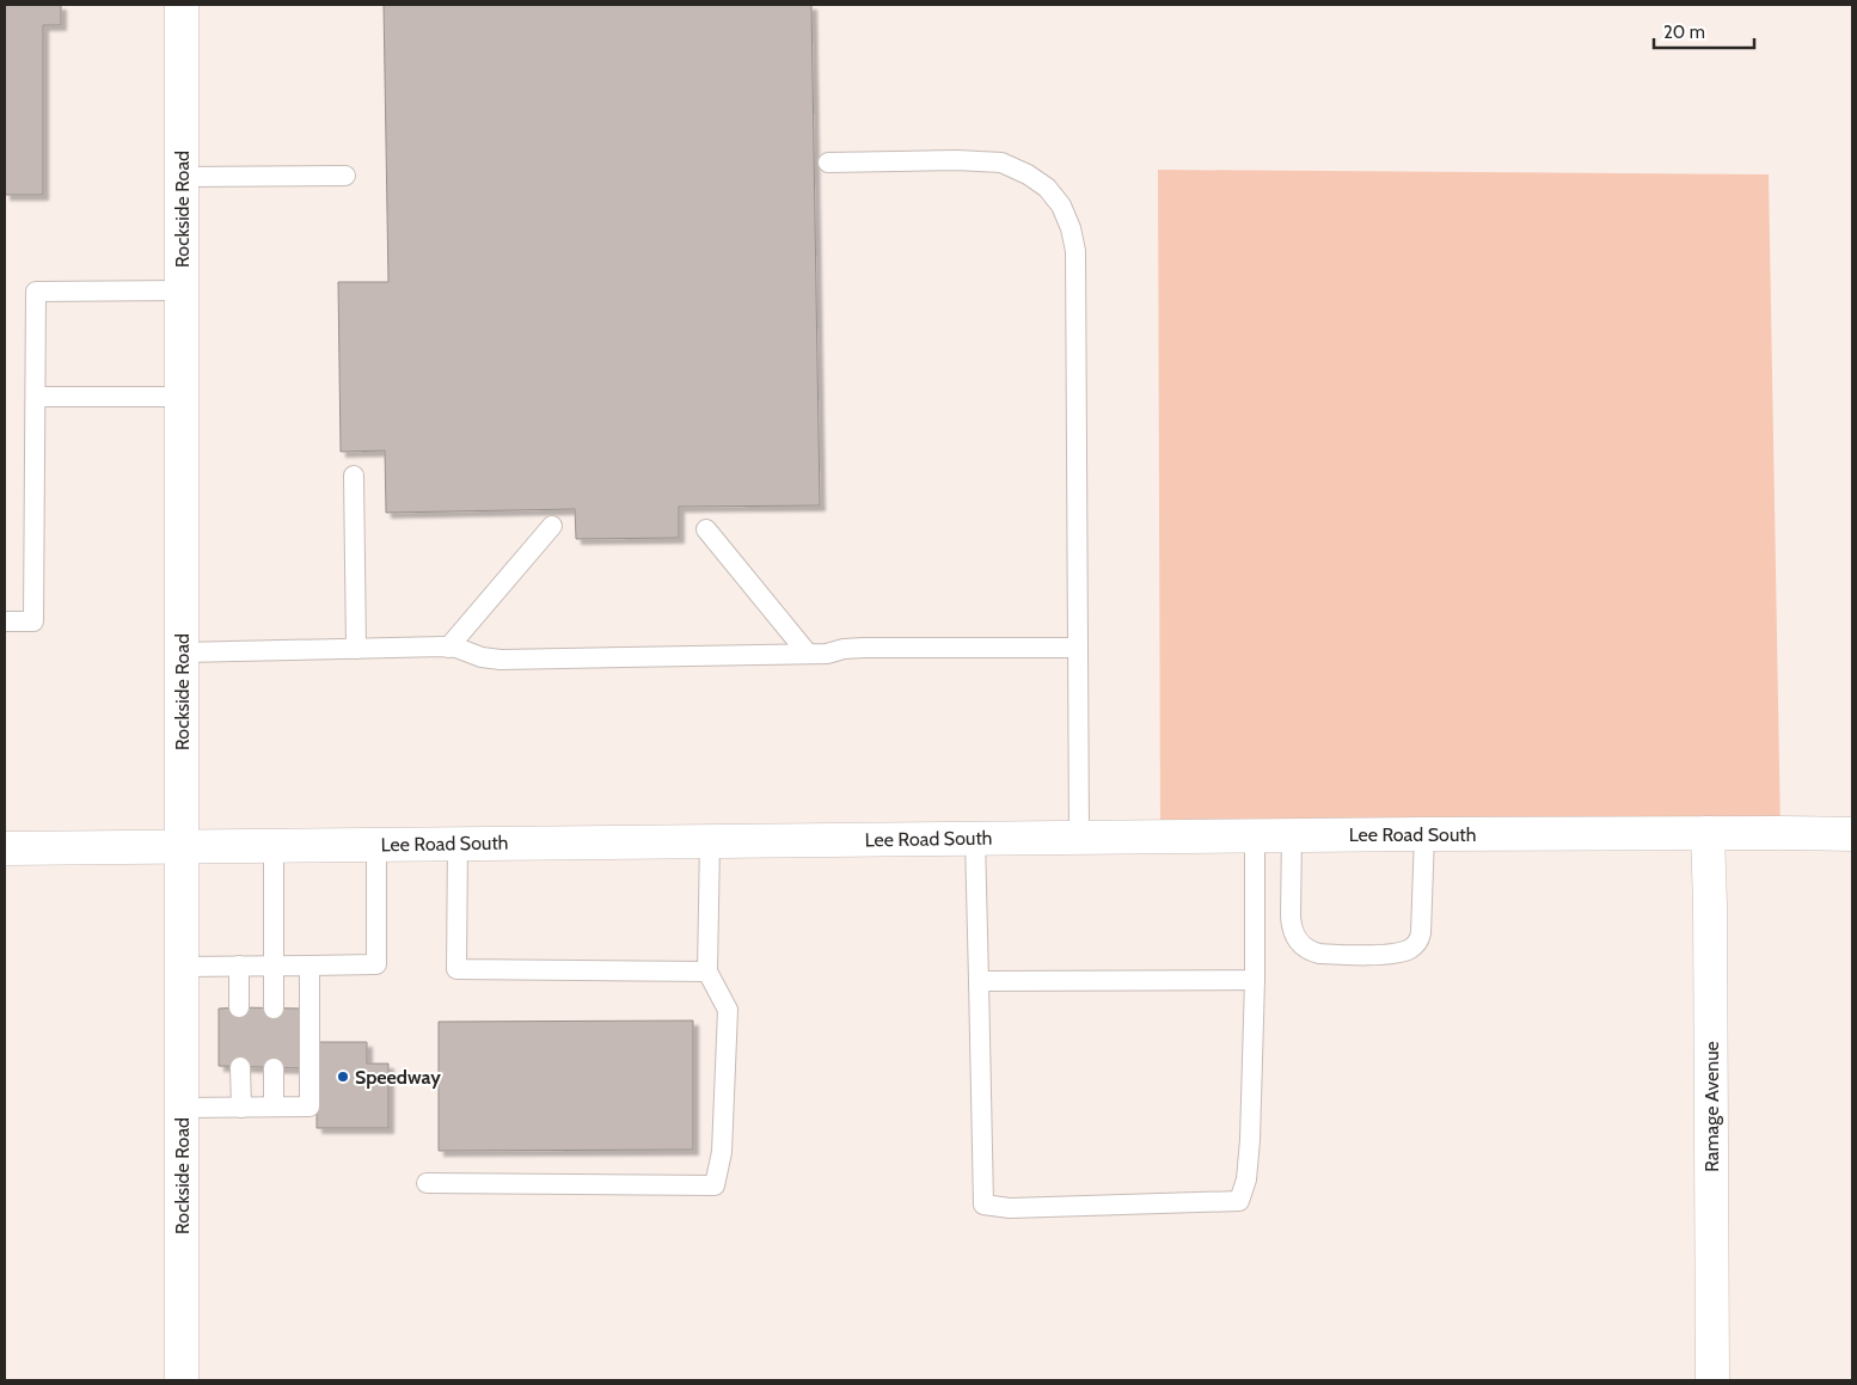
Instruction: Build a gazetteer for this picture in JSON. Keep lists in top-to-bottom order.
{
  "streets": {
    "street": ["Rockside Road", "Lee Road South", "Ramage Avenue"]
  },
  "crossings": [
    ["Rockside Road", "Lee Road South"],
    ["Lee Road South", "Ramage Avenue"]
  ],
  "places": ["Speedway"],
  "scale_bar": "20 m"
}
